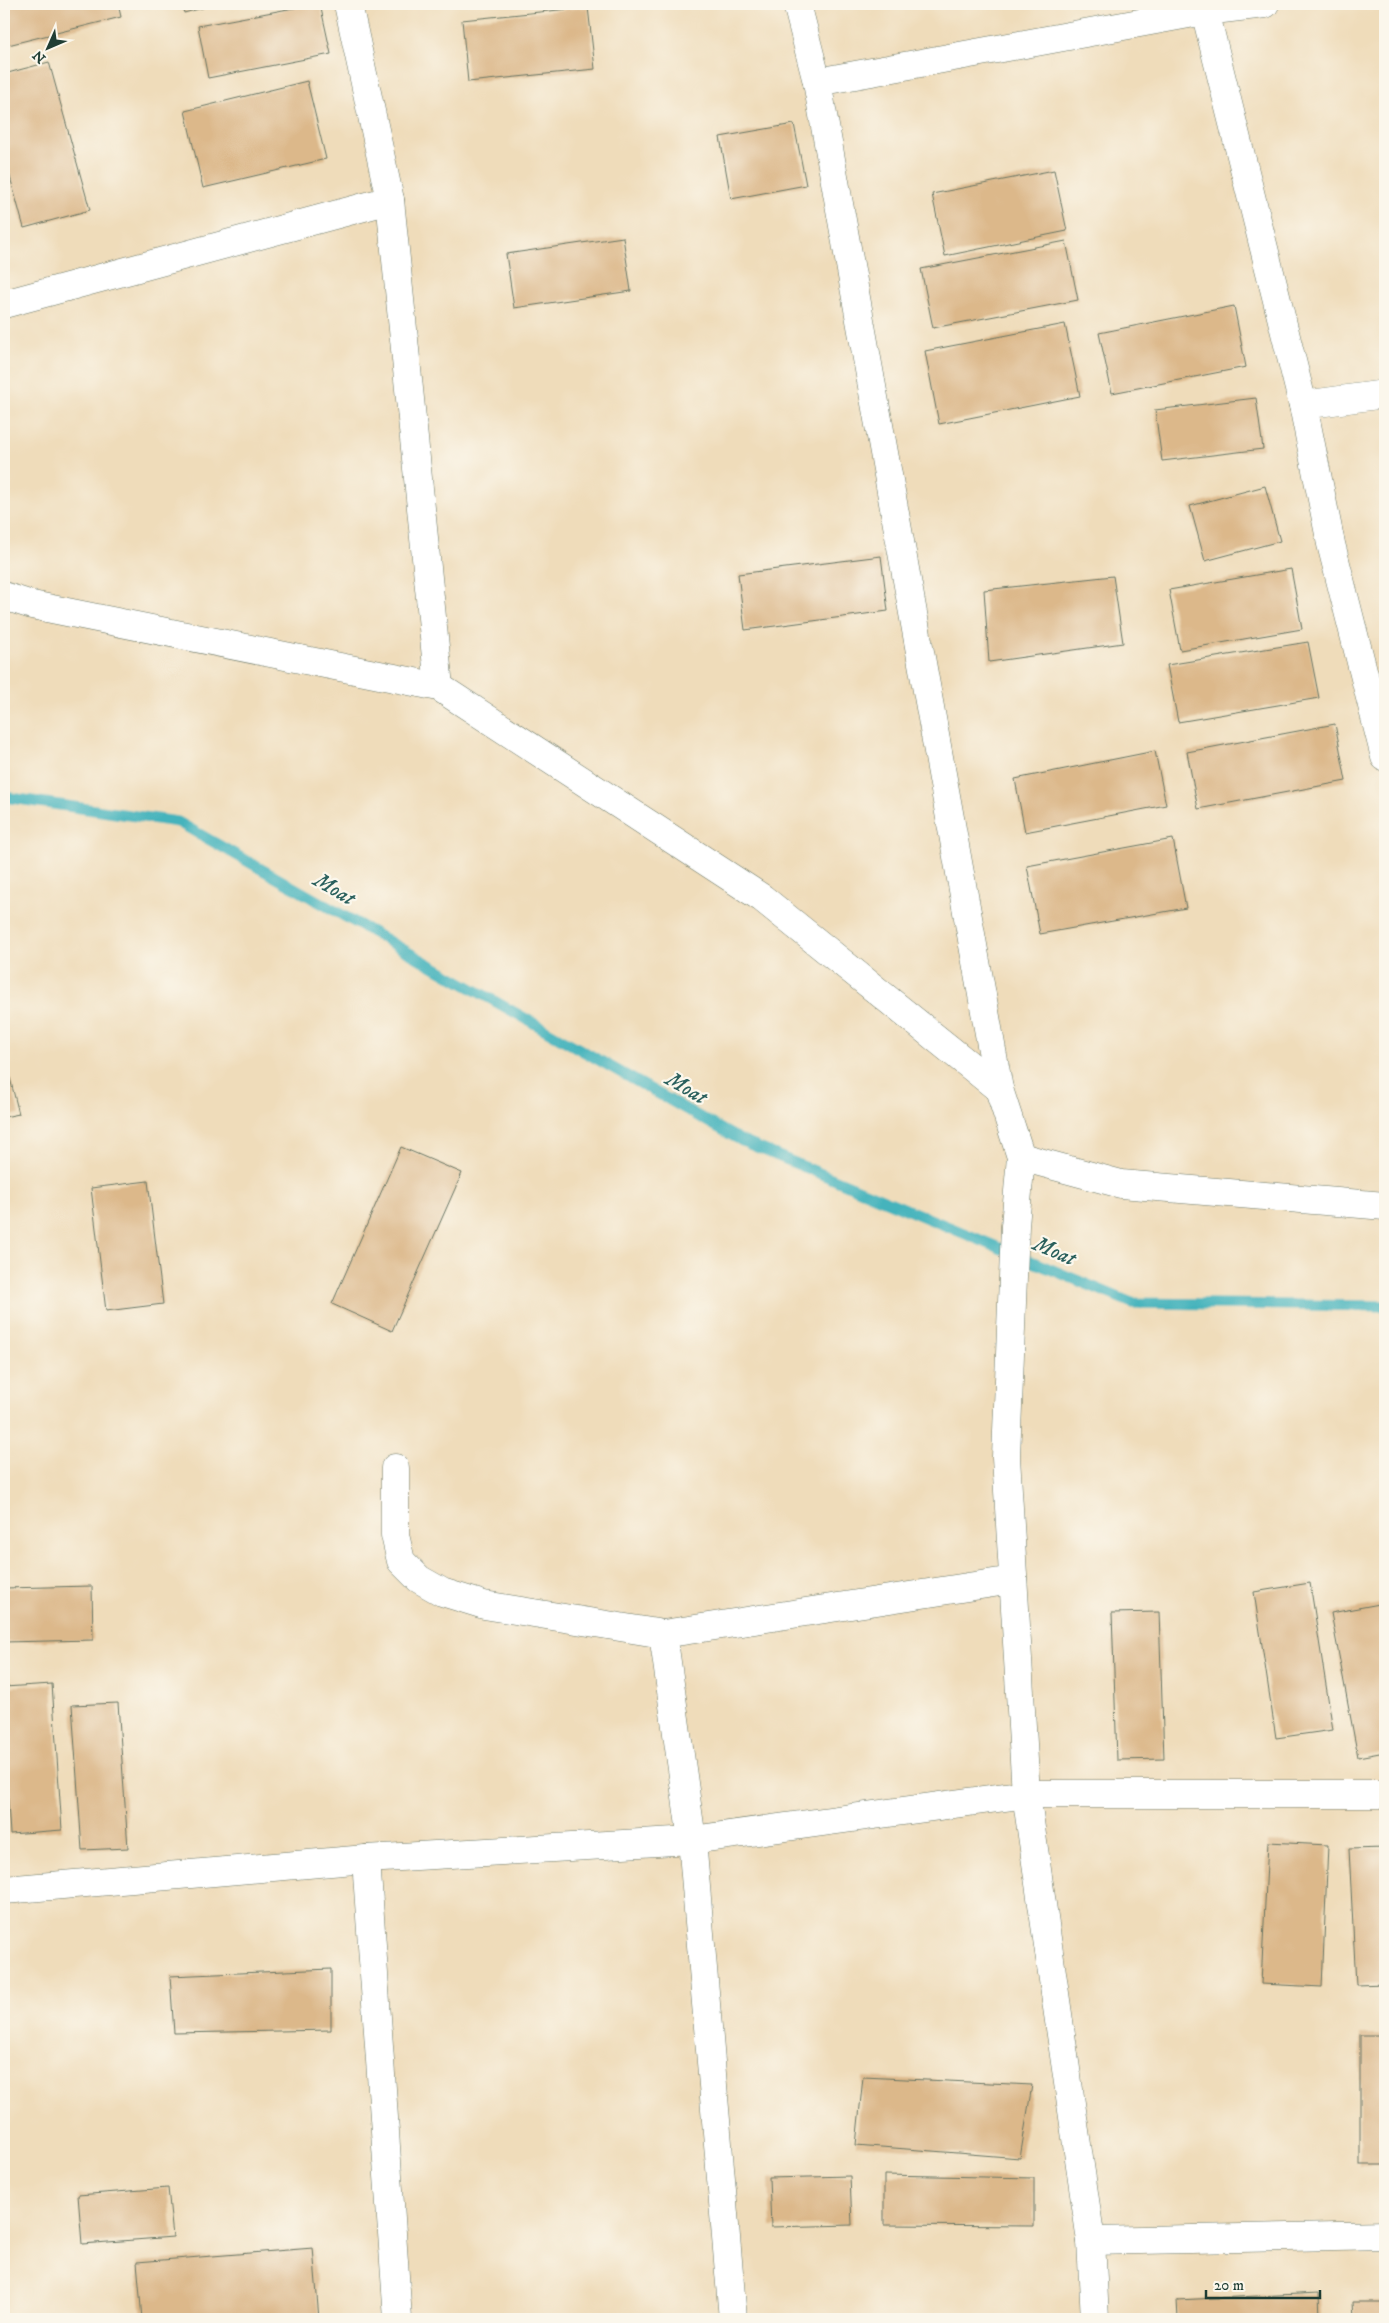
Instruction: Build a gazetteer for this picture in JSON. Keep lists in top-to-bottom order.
{
  "water": ["Moat"],
  "scale_bar": "20 m",
  "north": "bottom left"
}
